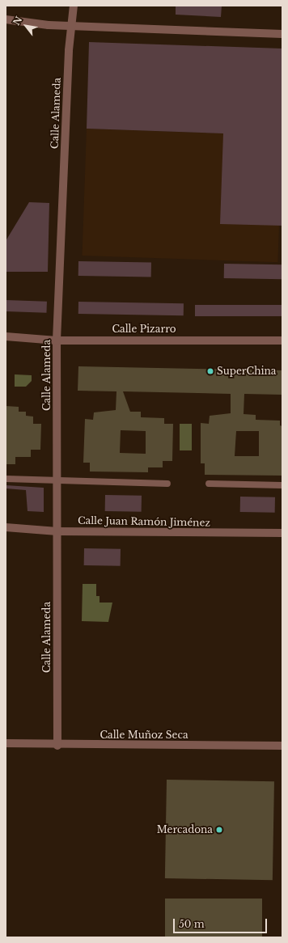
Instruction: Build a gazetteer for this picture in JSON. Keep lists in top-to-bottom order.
{
  "streets": {
    "street": [
      "Calle Alameda",
      "Calle Pizarro",
      "Calle Juan Ramón Jiménez",
      "Calle Muñoz Seca"
    ]
  },
  "crossings": [
    ["Calle Alameda", "Calle Pizarro"],
    ["Calle Alameda", "Calle Juan Ramón Jiménez"],
    ["Calle Alameda", "Calle Muñoz Seca"]
  ],
  "places": ["SuperChina", "Mercadona"],
  "scale_bar": "50 m",
  "north": "top left"
}
